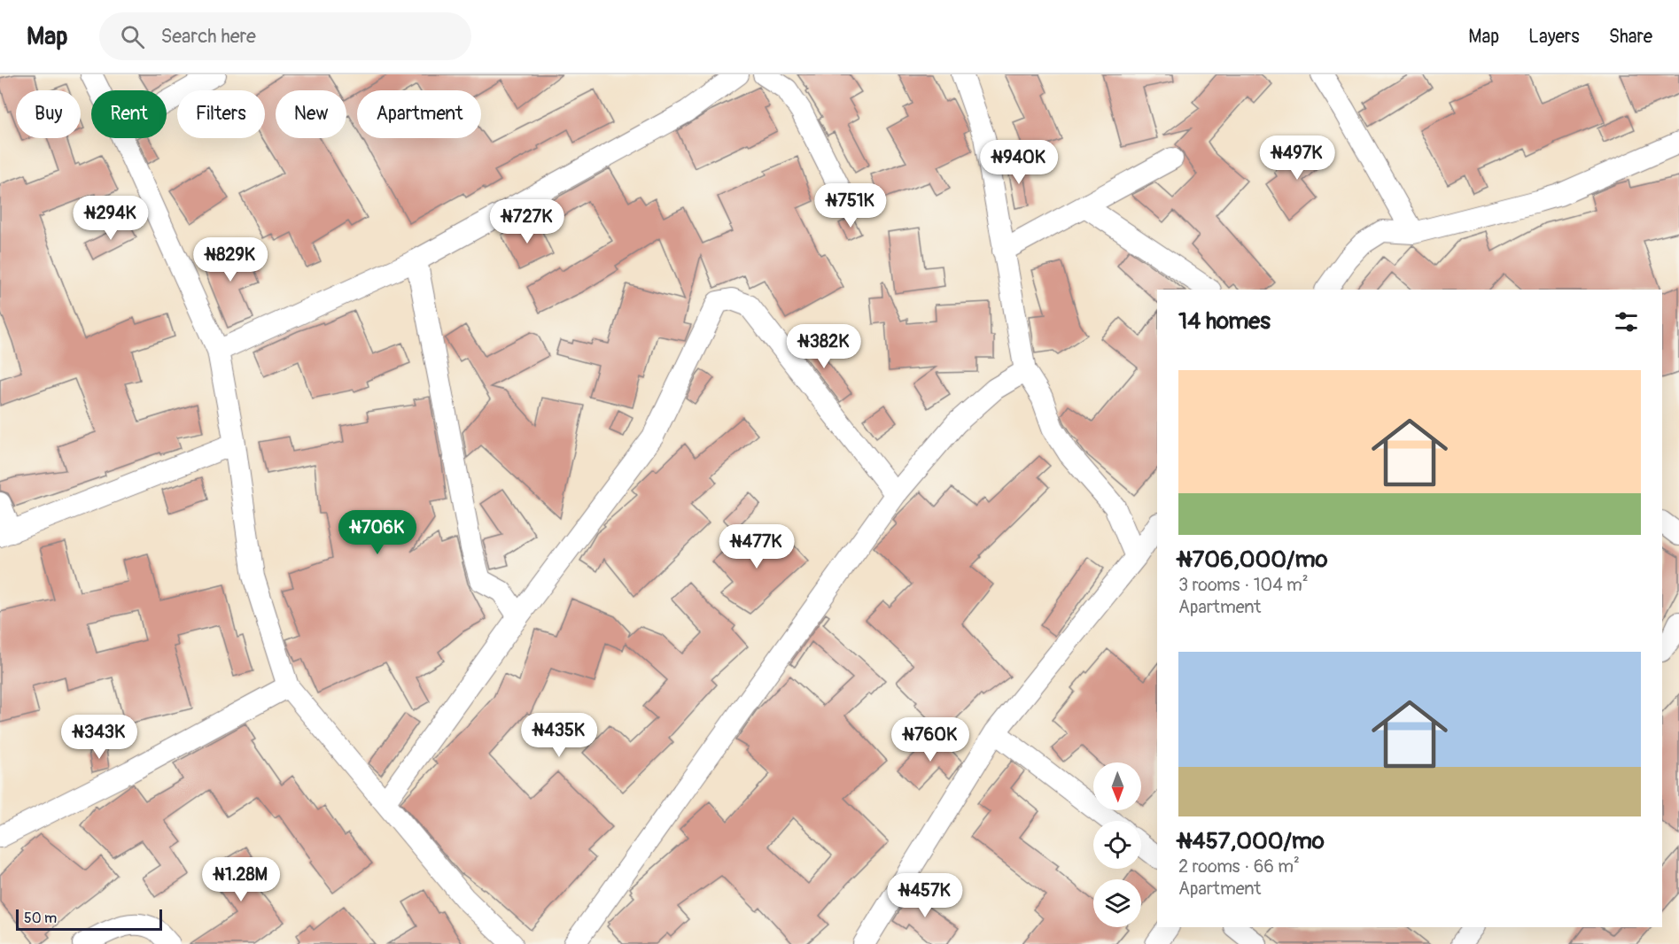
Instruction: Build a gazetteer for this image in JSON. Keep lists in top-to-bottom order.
{
  "scale_bar": "50 m",
  "north": "bottom",
  "page": {
    "header": "Map",
    "search": "Search here",
    "nav": ["Map", "Layers", "Share"],
    "chip": [
      "Buy",
      "Rent",
      "Filters",
      "New",
      "Apartment"
    ],
    "price": [
      "₦497K",
      "₦940K",
      "₦751K",
      "₦294K",
      "₦727K",
      "₦829K",
      "₦382K",
      "₦706K",
      "₦477K",
      "₦435K",
      "₦343K",
      "₦760K",
      "₦1.28M",
      "₦457K"
    ],
    "heading": "14 homes",
    "list": [
      {
        "name": "₦706,000/mo",
        "note": "3 rooms · 104 m² · Apartment"
      },
      {
        "name": "₦457,000/mo",
        "note": "2 rooms · 66 m² · Apartment"
      }
    ],
    "scale": "50 m"
  }
}
